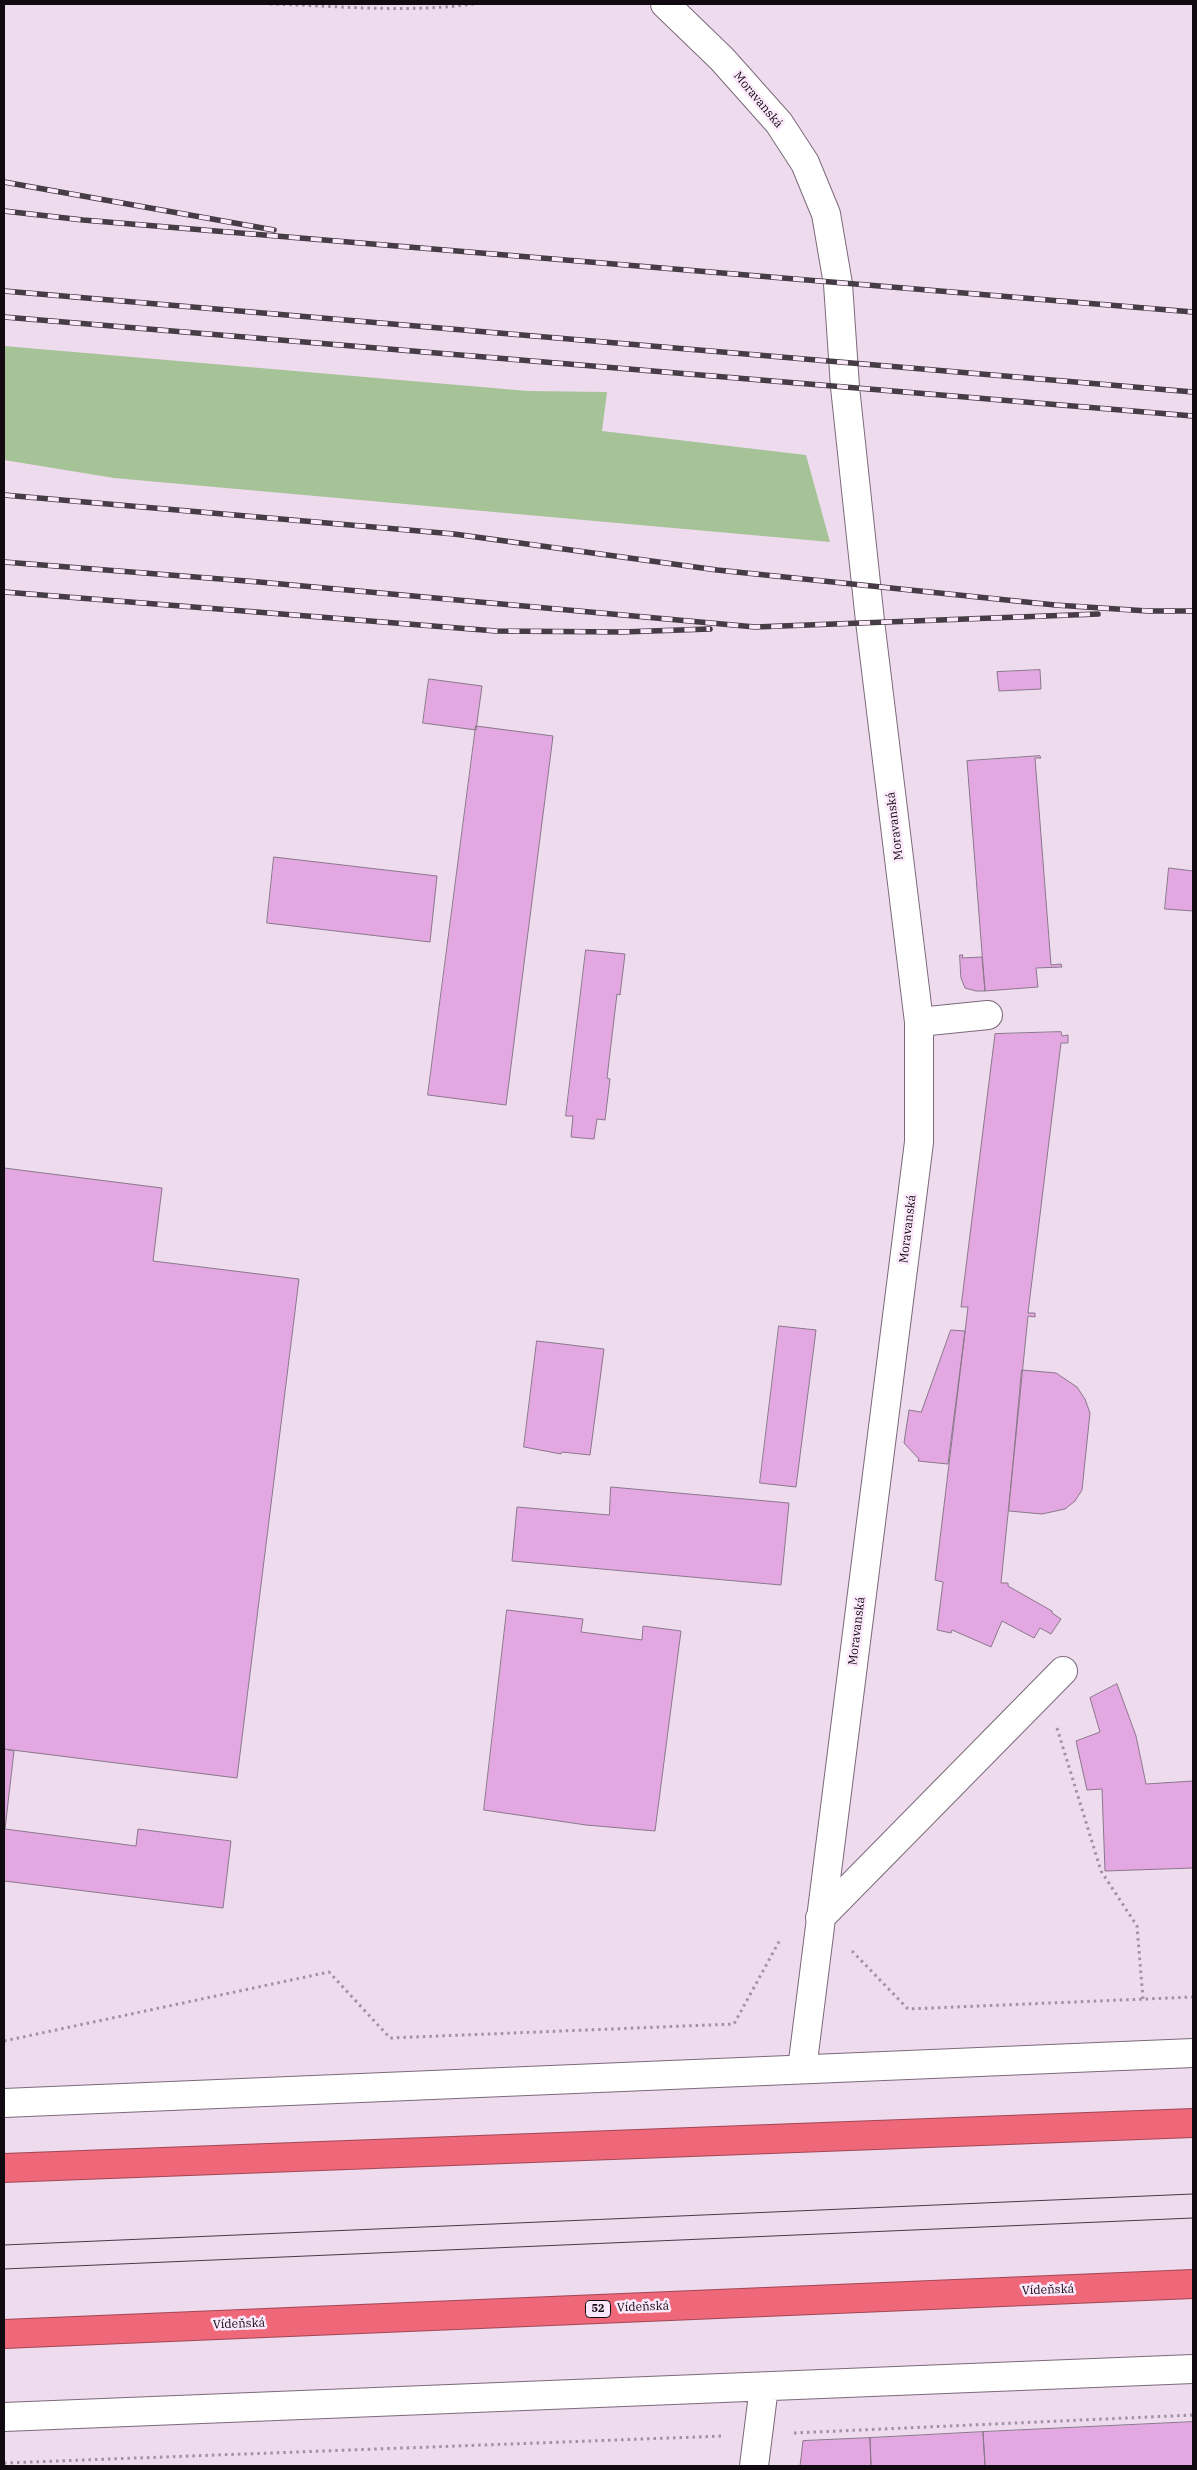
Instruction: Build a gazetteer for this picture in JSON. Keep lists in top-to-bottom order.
{
  "streets": {
    "highway": ["Vídeňská", "52"],
    "street": ["Moravanská"]
  }
}
